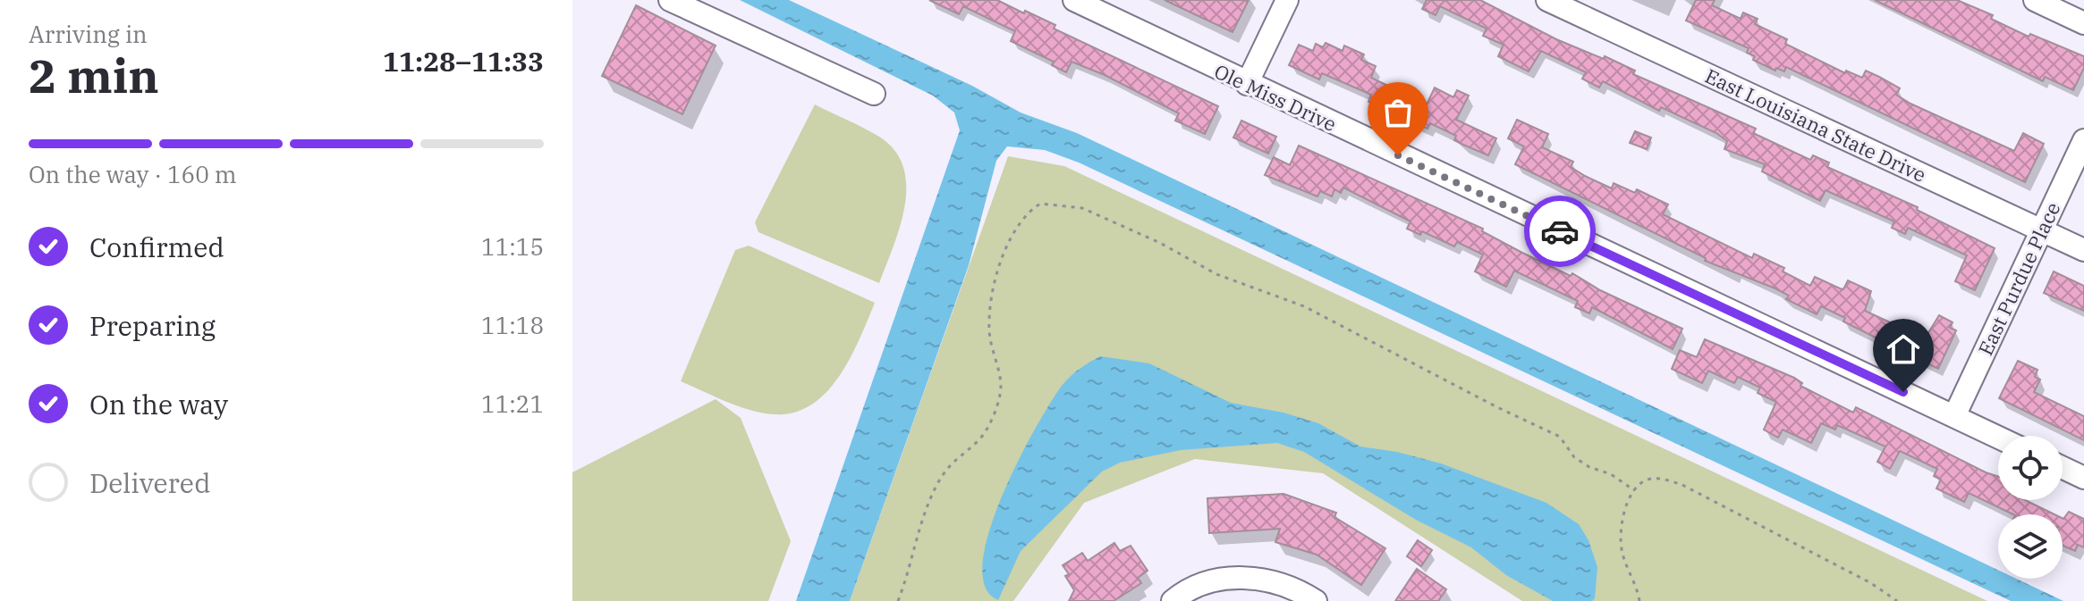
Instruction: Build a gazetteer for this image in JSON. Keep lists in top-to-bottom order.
{
  "streets": {
    "street": ["Ole Miss Drive", "East Louisiana State Drive", "East Purdue Place"]
  },
  "crossings": [
    ["Ole Miss Drive", "East Purdue Place"],
    ["East Louisiana State Drive", "East Purdue Place"]
  ],
  "page": {
    "heading": ["2 min", "Arriving in", "11:28–11:33"],
    "bar": "On the way · 160 m",
    "list": [
      ["Confirmed", "11:15"],
      ["Preparing", "11:18"],
      ["On the way", "11:21"],
      "Delivered"
    ]
  }
}
